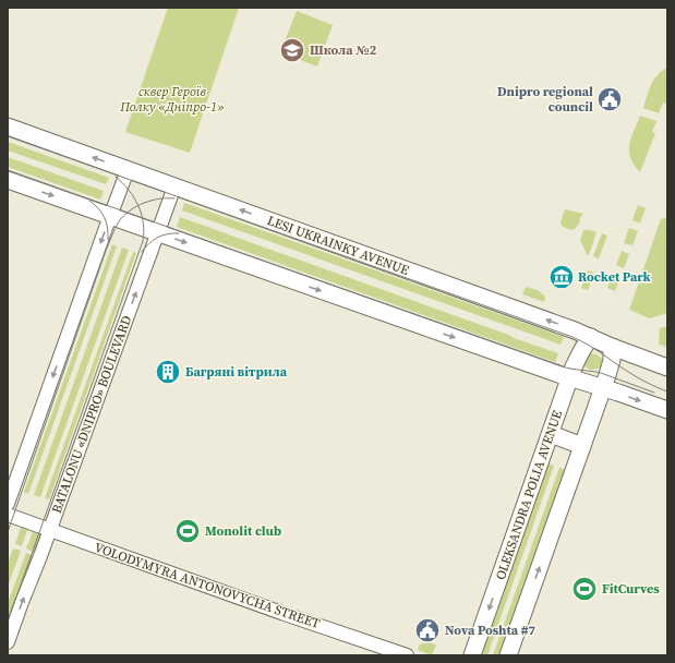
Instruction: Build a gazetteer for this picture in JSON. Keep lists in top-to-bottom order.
{
  "streets": {
    "main road": ["LESI UKRAINKY AVENUE", "OLEKSANDRA POLIA AVENUE"],
    "street": ["BATALONU «DNIPRO» BOULEVARD", "VOLODYMYRA ANTONOVYCHA STREET"]
  },
  "crossings": [
    ["LESI UKRAINKY AVENUE", "BATALONU «DNIPRO» BOULEVARD"],
    ["LESI UKRAINKY AVENUE", "OLEKSANDRA POLIA AVENUE"],
    ["BATALONU «DNIPRO» BOULEVARD", "VOLODYMYRA ANTONOVYCHA STREET"]
  ],
  "parks": ["сквер Героїв Полку «Дніпро-1»"],
  "places": {
    "school or university": ["Школа №2"],
    "public building": ["Dnipro regional council", "Nova Poshta #7"],
    "museum": ["Rocket Park"],
    "building": ["Багряні вітрила"],
    "sports": ["Monolit club", "FitCurves"]
  }
}
